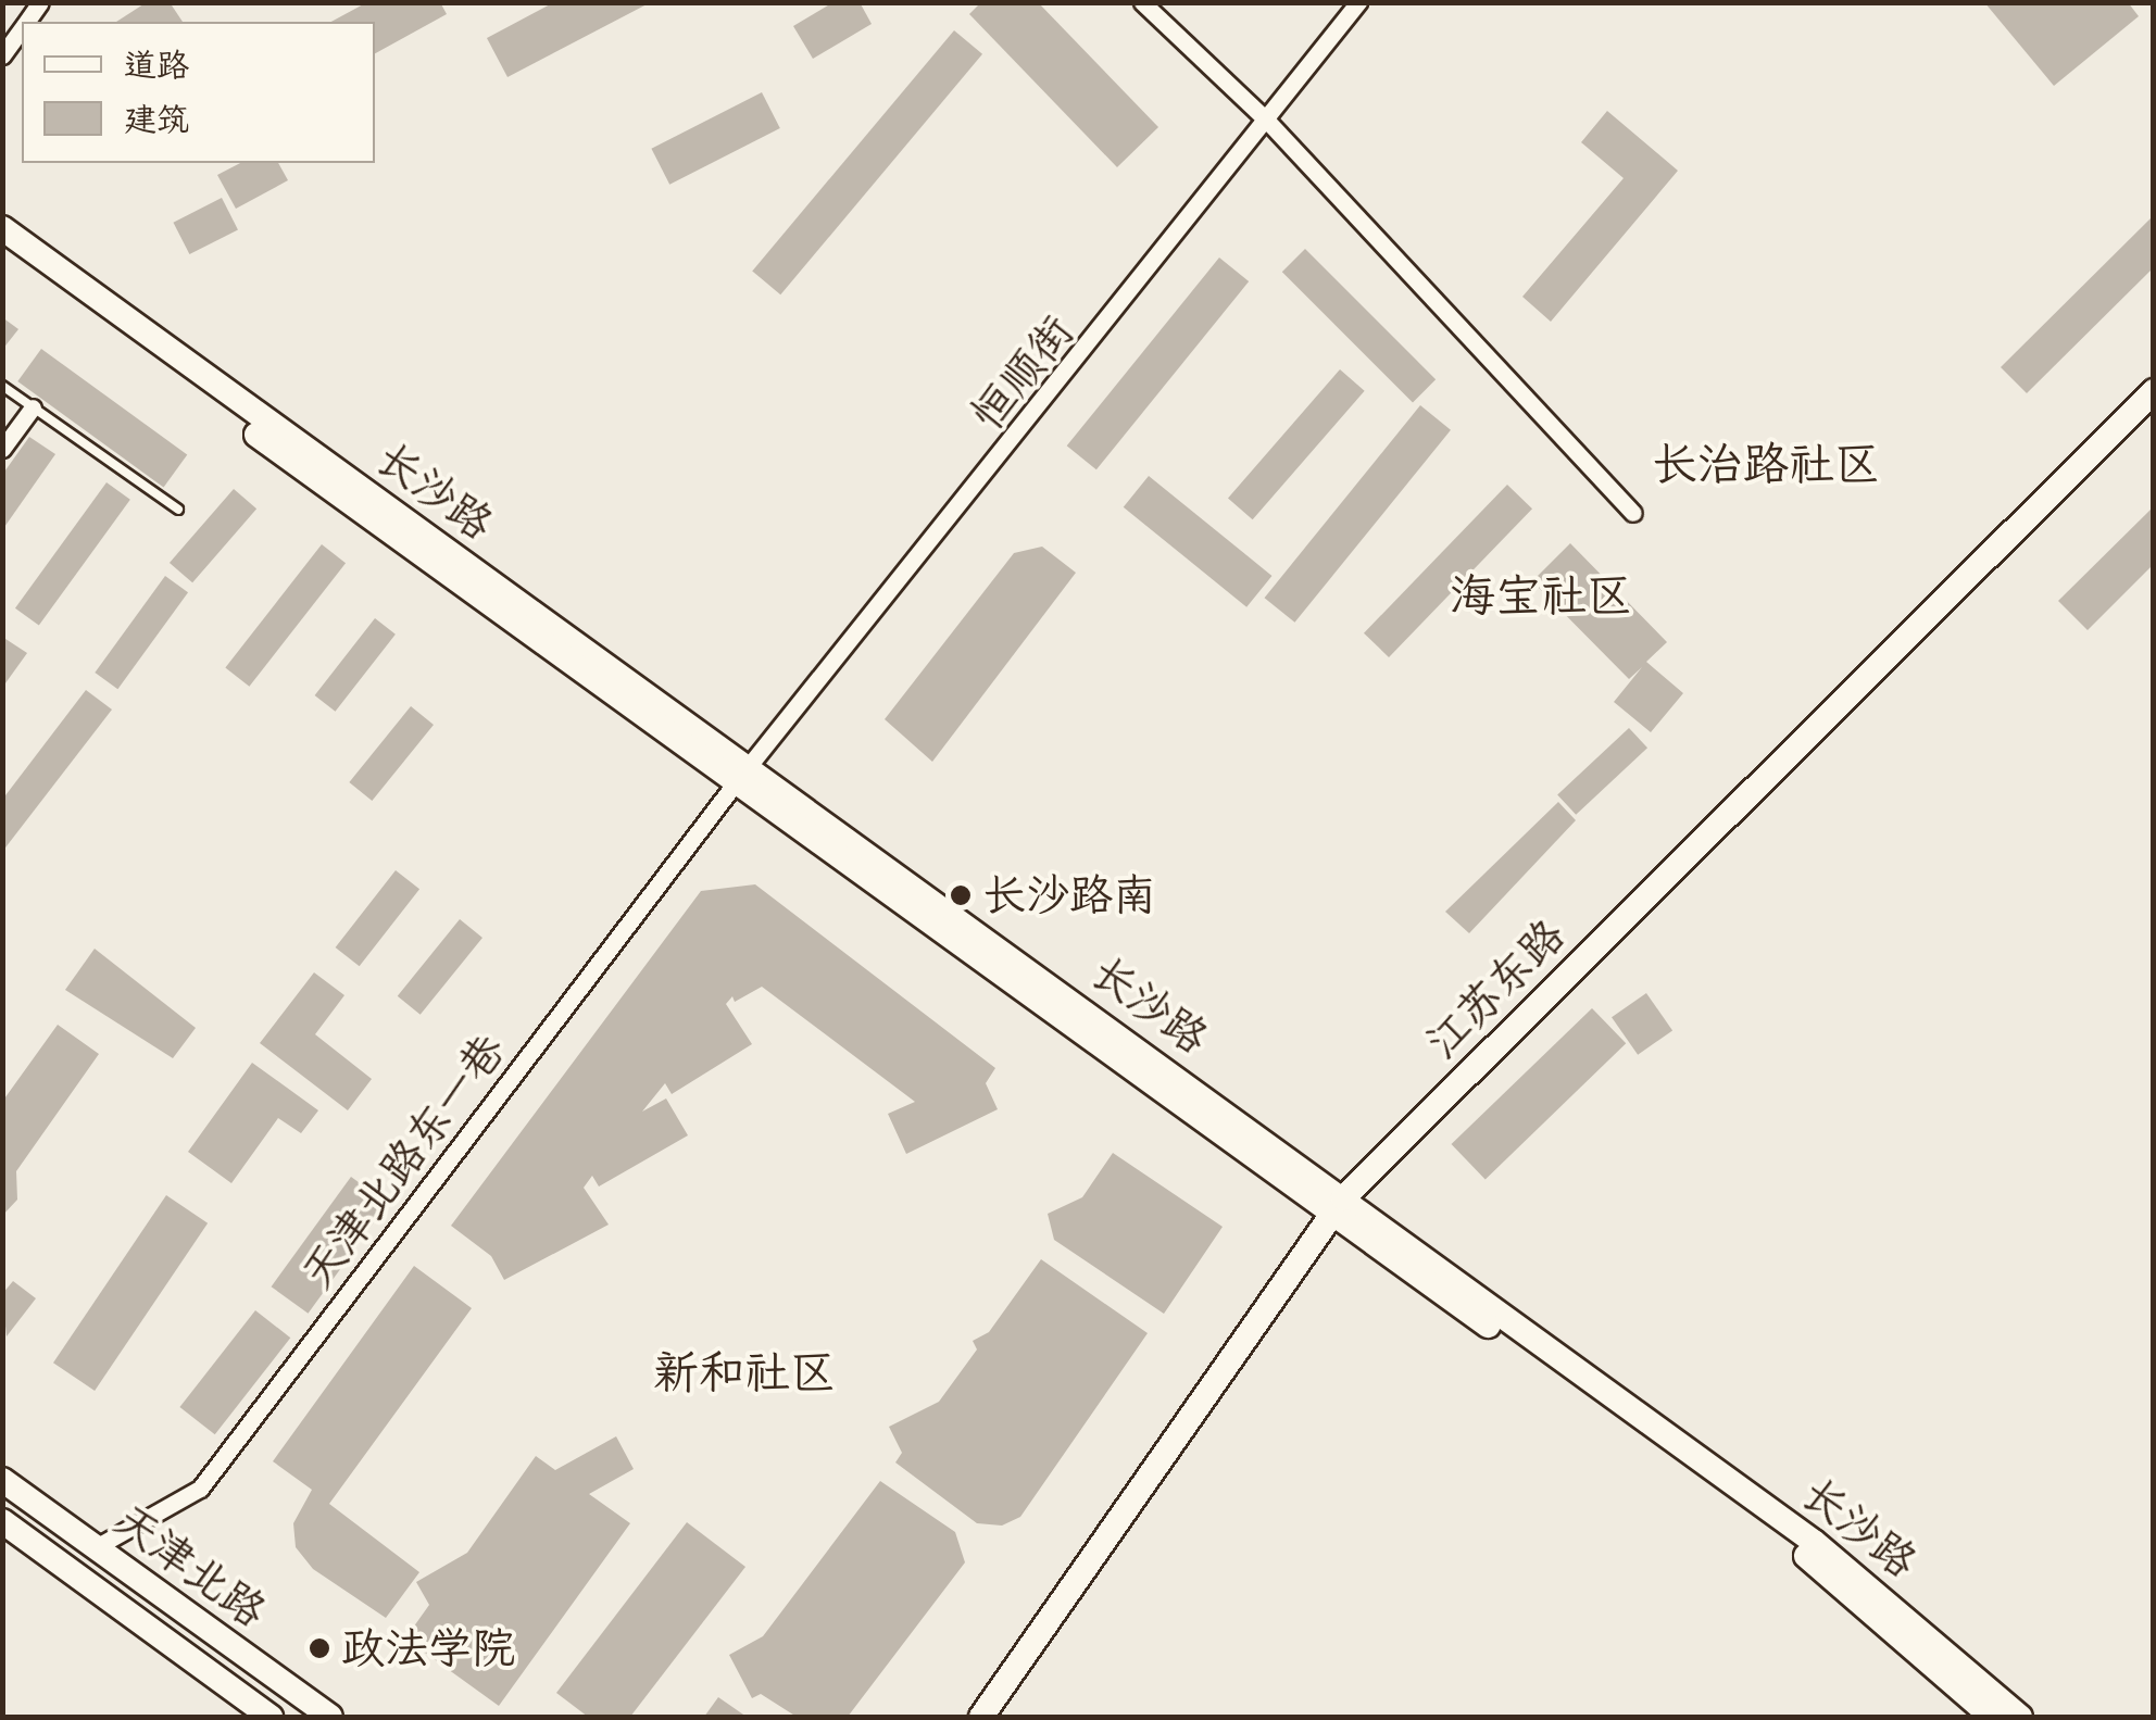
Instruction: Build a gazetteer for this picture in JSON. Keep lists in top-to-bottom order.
{
  "streets": {
    "street": [
      "恒顺街",
      "长沙路",
      "江苏东路",
      "天津北路东一巷",
      "天津北路"
    ]
  },
  "crossings": [
    ["恒顺街", "长沙路"],
    ["恒顺街", "天津北路东一巷"],
    ["长沙路", "江苏东路"],
    ["长沙路", "天津北路东一巷"],
    ["天津北路东一巷", "天津北路"]
  ],
  "districts": ["长治路社区", "海宝社区", "新和社区"],
  "places": ["长沙路南", "政法学院"],
  "legend": ["道路", "建筑"]
}
